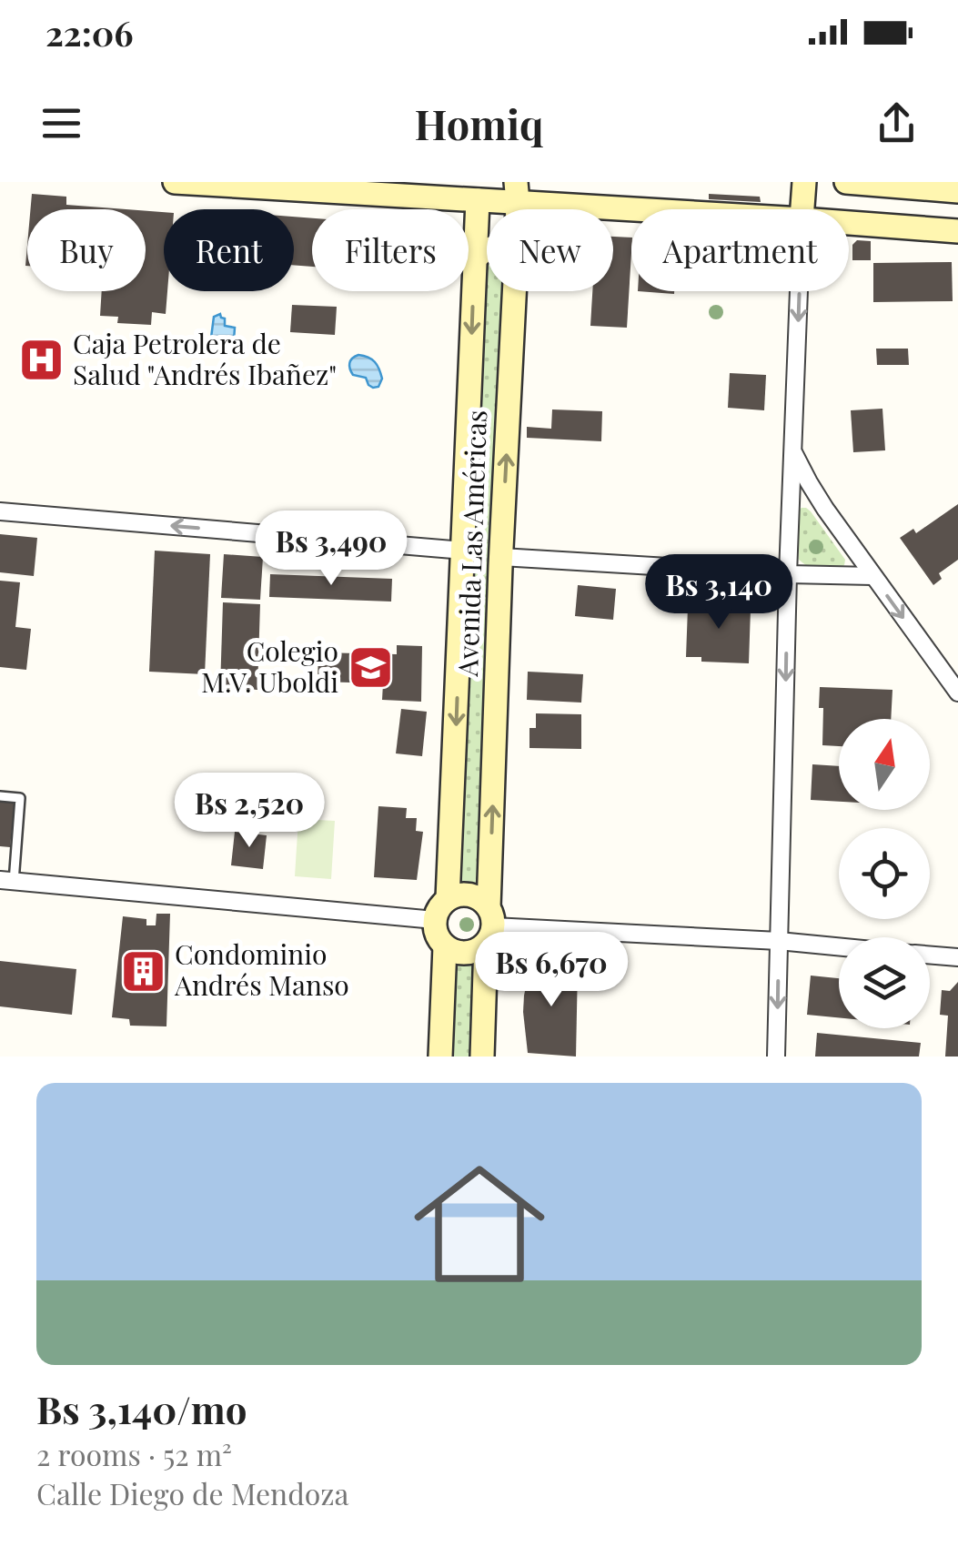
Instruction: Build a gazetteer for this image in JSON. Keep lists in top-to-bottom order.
{
  "streets": {
    "street": ["Avenida Las Américas"]
  },
  "places": {
    "hospital": ["Caja Petrolera de Salud \"Andrés Ibañez\""],
    "school or university": ["Colegio M.V. Uboldi"],
    "building": ["Condominio Andrés Manso"]
  },
  "north": "top",
  "page": {
    "status": "22:06",
    "header": "Homiq",
    "chip": [
      "Buy",
      "Rent",
      "Filters",
      "New",
      "Apartment"
    ],
    "price": [
      "Bs 3,490",
      "Bs 3,140",
      "Bs 2,520",
      "Bs 6,670"
    ],
    "list": [
      {
        "name": "Bs 3,140/mo",
        "note": "2 rooms · 52 m² · Calle Diego de Mendoza"
      }
    ]
  }
}
